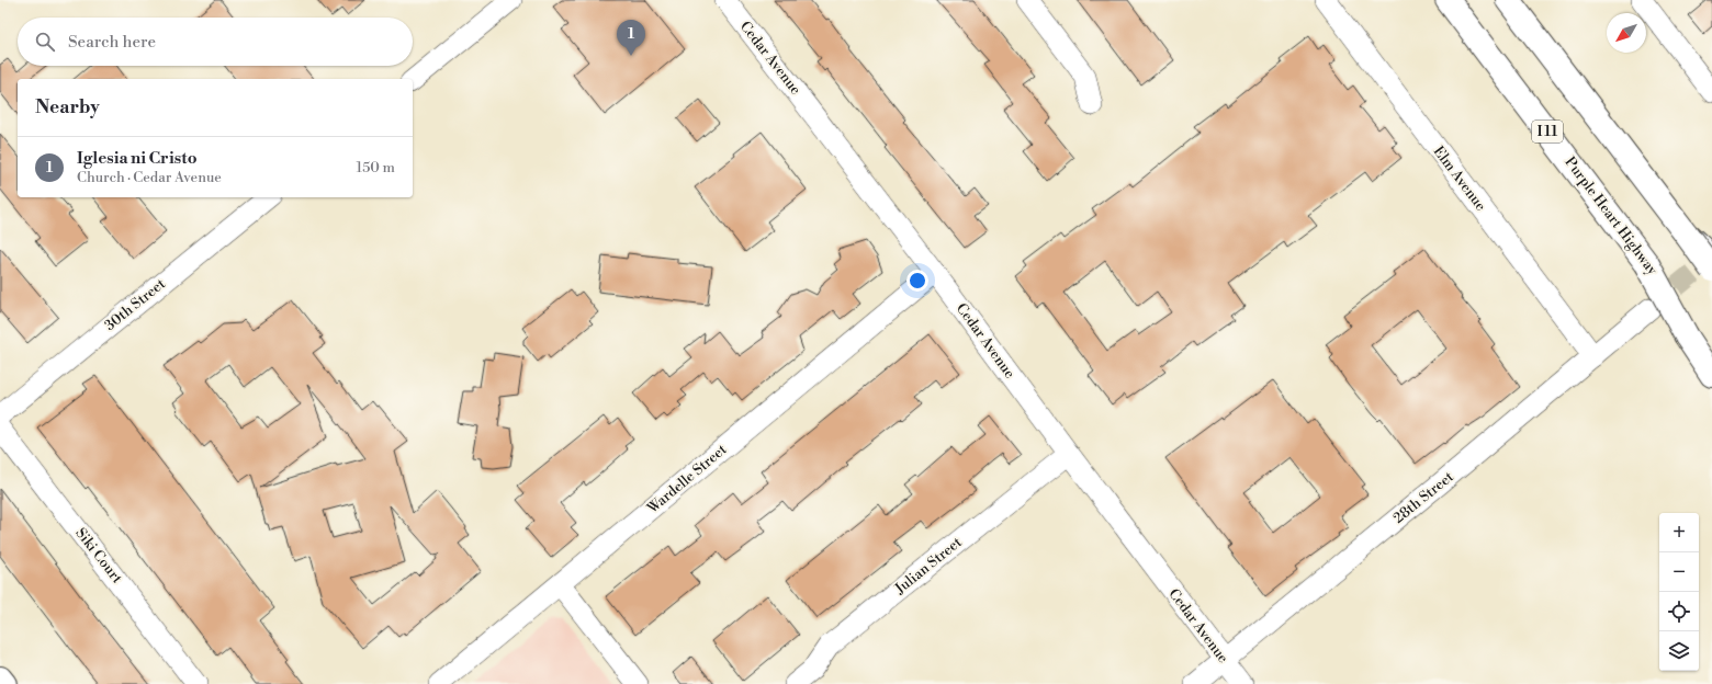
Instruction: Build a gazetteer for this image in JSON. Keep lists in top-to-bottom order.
{
  "streets": {
    "main road": ["I 11", "Purple Heart Highway"],
    "street": [
      "Cedar Avenue",
      "Elm Avenue",
      "30th Street",
      "Wardelle Street",
      "28th Street",
      "Siki Court",
      "Julian Street"
    ]
  },
  "crossings": [
    ["Cedar Avenue", "Wardelle Street"],
    ["Cedar Avenue", "28th Street"],
    ["Cedar Avenue", "Julian Street"],
    ["Elm Avenue", "28th Street"]
  ],
  "north": "bottom left",
  "page": {
    "search": "Search here",
    "pins": "1",
    "heading": "Nearby",
    "list": [
      {
        "mark": "1",
        "name": "Iglesia ni Cristo",
        "note": "Church · Cedar Avenue",
        "value": "150 m"
      }
    ],
    "map_buttons": ["+", "−"]
  }
}
